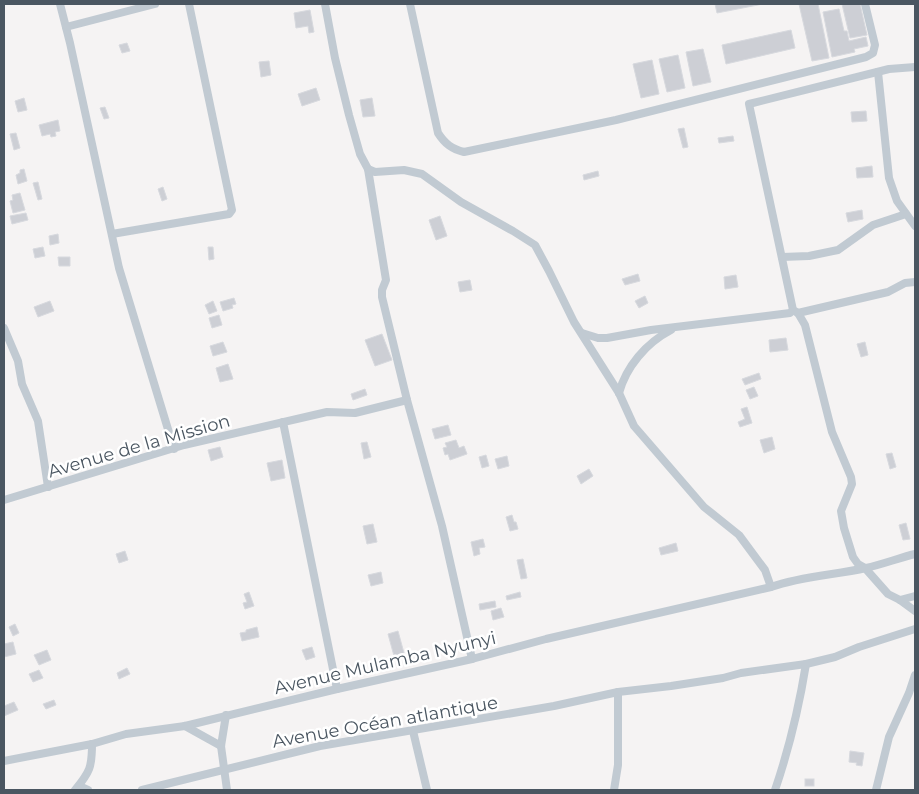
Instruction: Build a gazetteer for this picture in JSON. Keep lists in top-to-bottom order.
{
  "streets": {
    "street": ["Avenue de la Mission", "Avenue Mulamba Nyunyi", "Avenue Océan atlantique"]
  }
}
